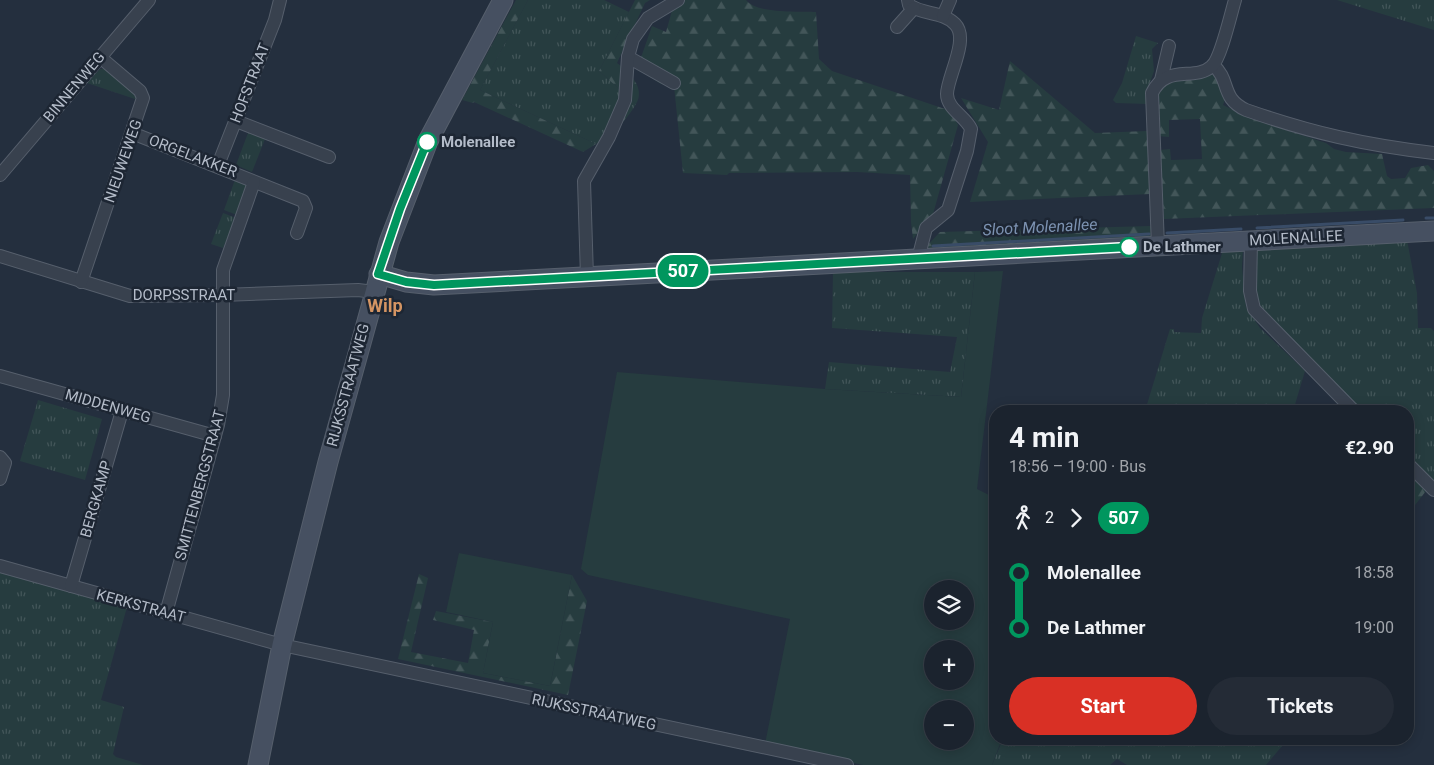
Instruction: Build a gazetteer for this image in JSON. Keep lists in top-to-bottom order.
{
  "streets": {
    "main road": ["MOLENALLEE", "RIJKSSTRAATWEG"],
    "street": [
      "HOFSTRAAT",
      "BINNENWEG",
      "ORGELAKKER",
      "NIEUWEWEG",
      "DORPSSTRAAT",
      "MIDDENWEG",
      "SMITTENBERGSTRAAT",
      "BERGKAMP",
      "KERKSTRAAT"
    ]
  },
  "crossings": [
    ["HOFSTRAAT", "ORGELAKKER"],
    ["BINNENWEG", "NIEUWEWEG"],
    ["ORGELAKKER", "NIEUWEWEG"],
    ["ORGELAKKER", "DORPSSTRAAT"],
    ["ORGELAKKER", "SMITTENBERGSTRAAT"],
    ["NIEUWEWEG", "DORPSSTRAAT"],
    ["MOLENALLEE", "DORPSSTRAAT"],
    ["MOLENALLEE", "RIJKSSTRAATWEG"],
    ["DORPSSTRAAT", "RIJKSSTRAATWEG"],
    ["DORPSSTRAAT", "SMITTENBERGSTRAAT"],
    ["RIJKSSTRAATWEG", "KERKSTRAAT"],
    ["MIDDENWEG", "SMITTENBERGSTRAAT"],
    ["MIDDENWEG", "BERGKAMP"],
    ["SMITTENBERGSTRAAT", "KERKSTRAAT"],
    ["BERGKAMP", "KERKSTRAAT"]
  ],
  "districts": ["Wilp"],
  "water": ["Sloot Molenallee"],
  "places": ["Molenallee", "De Lathmer"],
  "lines": ["bus line 507"],
  "page": {
    "on_map": "507",
    "heading": ["4 min", "18:56 – 19:00 · Bus", "€2.90"],
    "legs": ["2", "507"],
    "list": [
      {
        "name": "Molenallee",
        "value": "18:58"
      },
      {
        "name": "De Lathmer",
        "value": "19:00"
      }
    ],
    "map_buttons": ["+", "−"],
    "buttons": ["Start", "Tickets"]
  }
}
